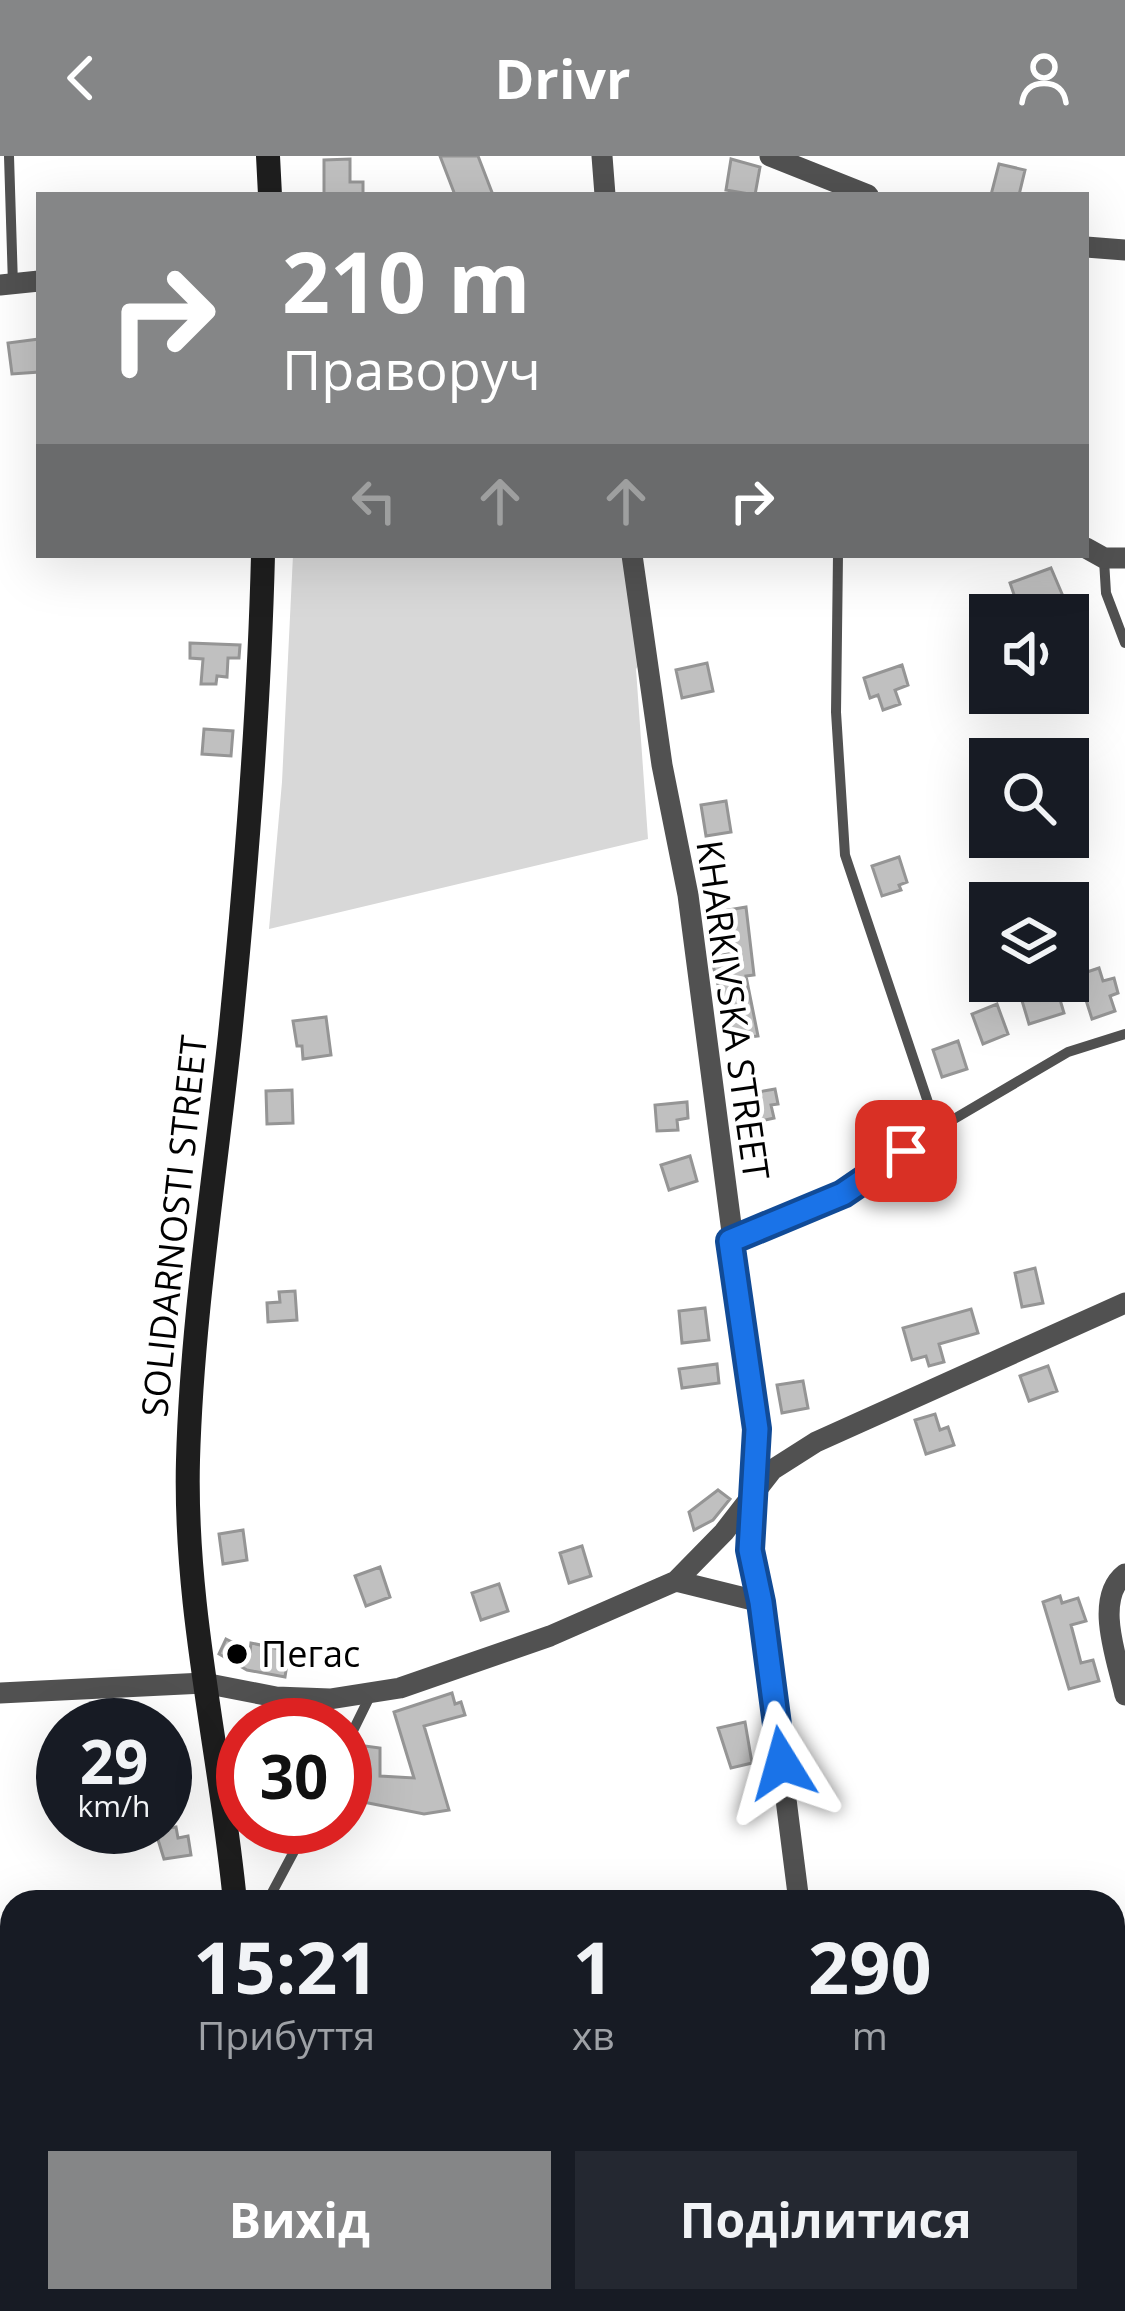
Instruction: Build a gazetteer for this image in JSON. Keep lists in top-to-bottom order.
{
  "streets": {
    "main road": ["SOLIDARNOSTI STREET"],
    "street": ["KHARKIVSKA STREET"]
  },
  "places": ["Пегас"],
  "page": {
    "header": "Drivr",
    "turn": ["210 m", "Праворуч"],
    "speed": "29 km/h",
    "limit": "30",
    "eta": [
      "15:21",
      "Прибуття",
      "1",
      "хв",
      "290",
      "m"
    ],
    "buttons": ["Вихід", "Поділитися"]
  }
}
